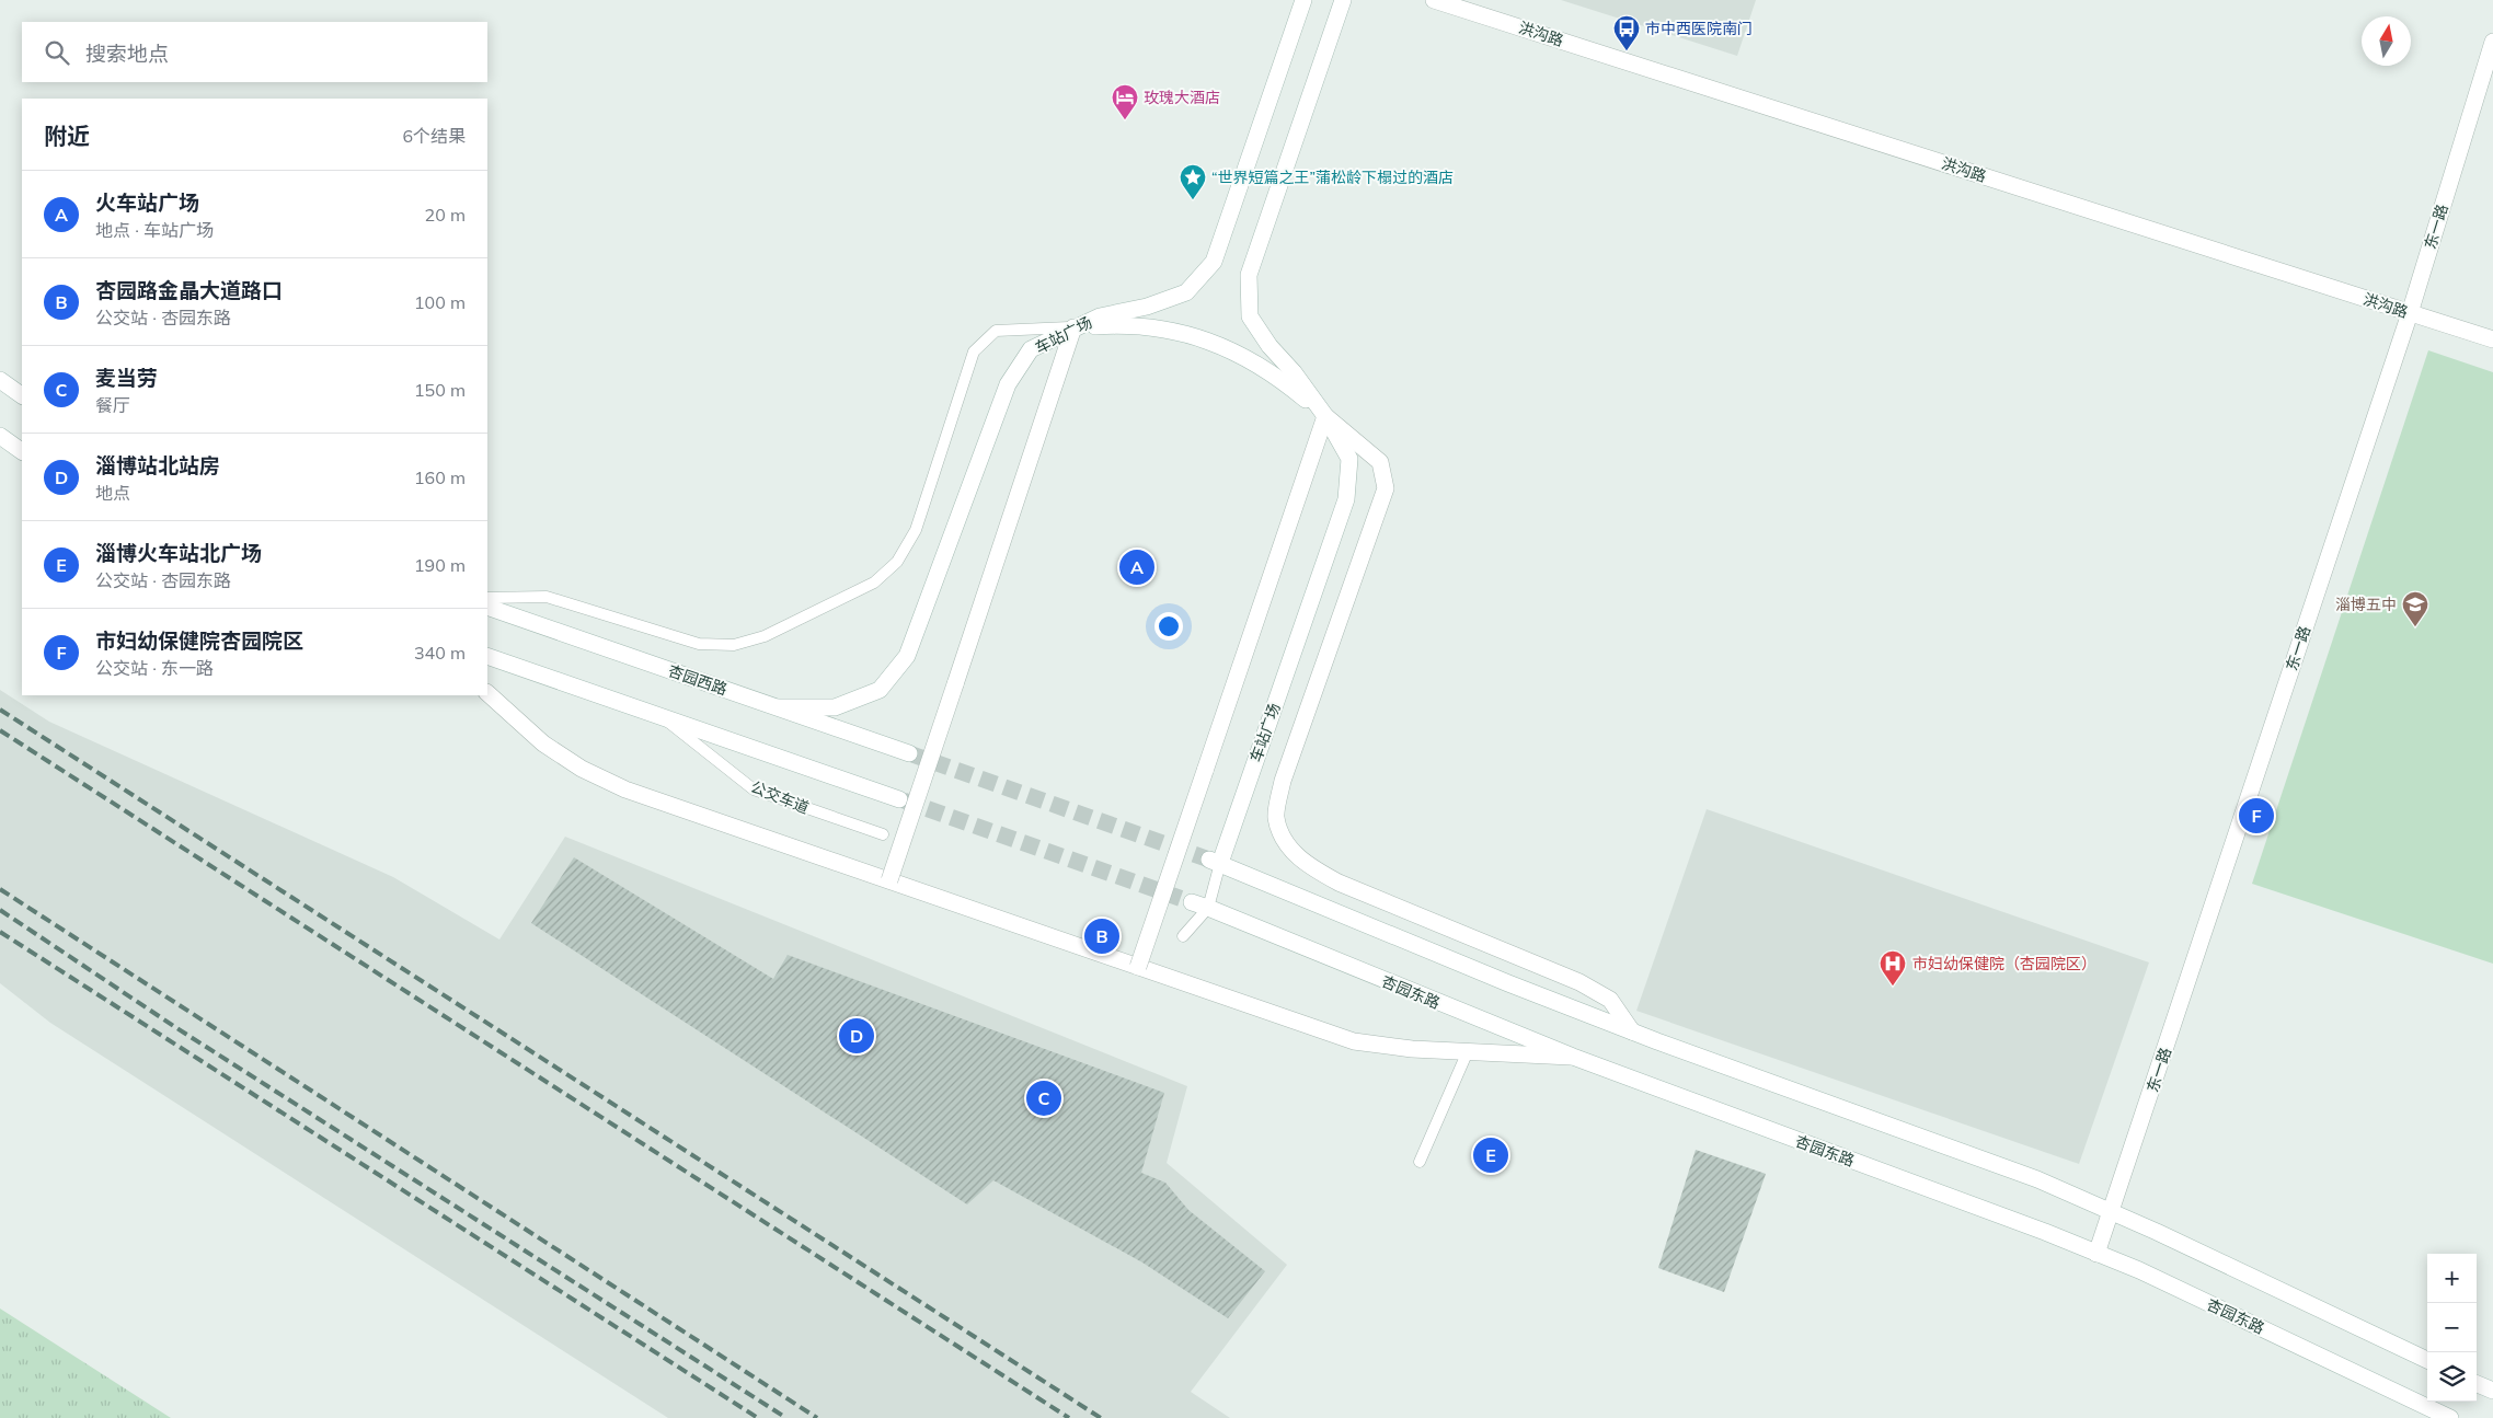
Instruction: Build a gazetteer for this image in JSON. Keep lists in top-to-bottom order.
{
  "streets": {
    "main road": [
      "洪沟路",
      "东一路",
      "车站广场",
      "杏园西路",
      "杏园东路"
    ],
    "lane": ["公交车道"]
  },
  "crossings": [
    ["洪沟路", "东一路"],
    ["东一路", "杏园东路"],
    ["车站广场", "杏园西路"]
  ],
  "places": {
    "bus stop": ["市中西医院南门"],
    "hotel": ["玫瑰大酒店"],
    "place": ["“世界短篇之王”蒲松龄下榻过的酒店"],
    "school or university": ["淄博五中"],
    "hospital": ["市妇幼保健院（杏园院区）"]
  },
  "north": "top",
  "page": {
    "search": "搜索地点",
    "heading": ["附近", "6个结果"],
    "list": [
      {
        "mark": "A",
        "name": "火车站广场",
        "note": "地点 · 车站广场",
        "value": "20 m"
      },
      {
        "mark": "B",
        "name": "杏园路金晶大道路口",
        "note": "公交站 · 杏园东路",
        "value": "100 m"
      },
      {
        "mark": "C",
        "name": "麦当劳",
        "note": "餐厅",
        "value": "150 m"
      },
      {
        "mark": "D",
        "name": "淄博站北站房",
        "note": "地点",
        "value": "160 m"
      },
      {
        "mark": "E",
        "name": "淄博火车站北广场",
        "note": "公交站 · 杏园东路",
        "value": "190 m"
      },
      {
        "mark": "F",
        "name": "市妇幼保健院杏园院区",
        "note": "公交站 · 东一路",
        "value": "340 m"
      }
    ],
    "pins": [
      "A",
      "F",
      "B",
      "D",
      "C",
      "E"
    ],
    "map_buttons": ["+", "−"]
  }
}
